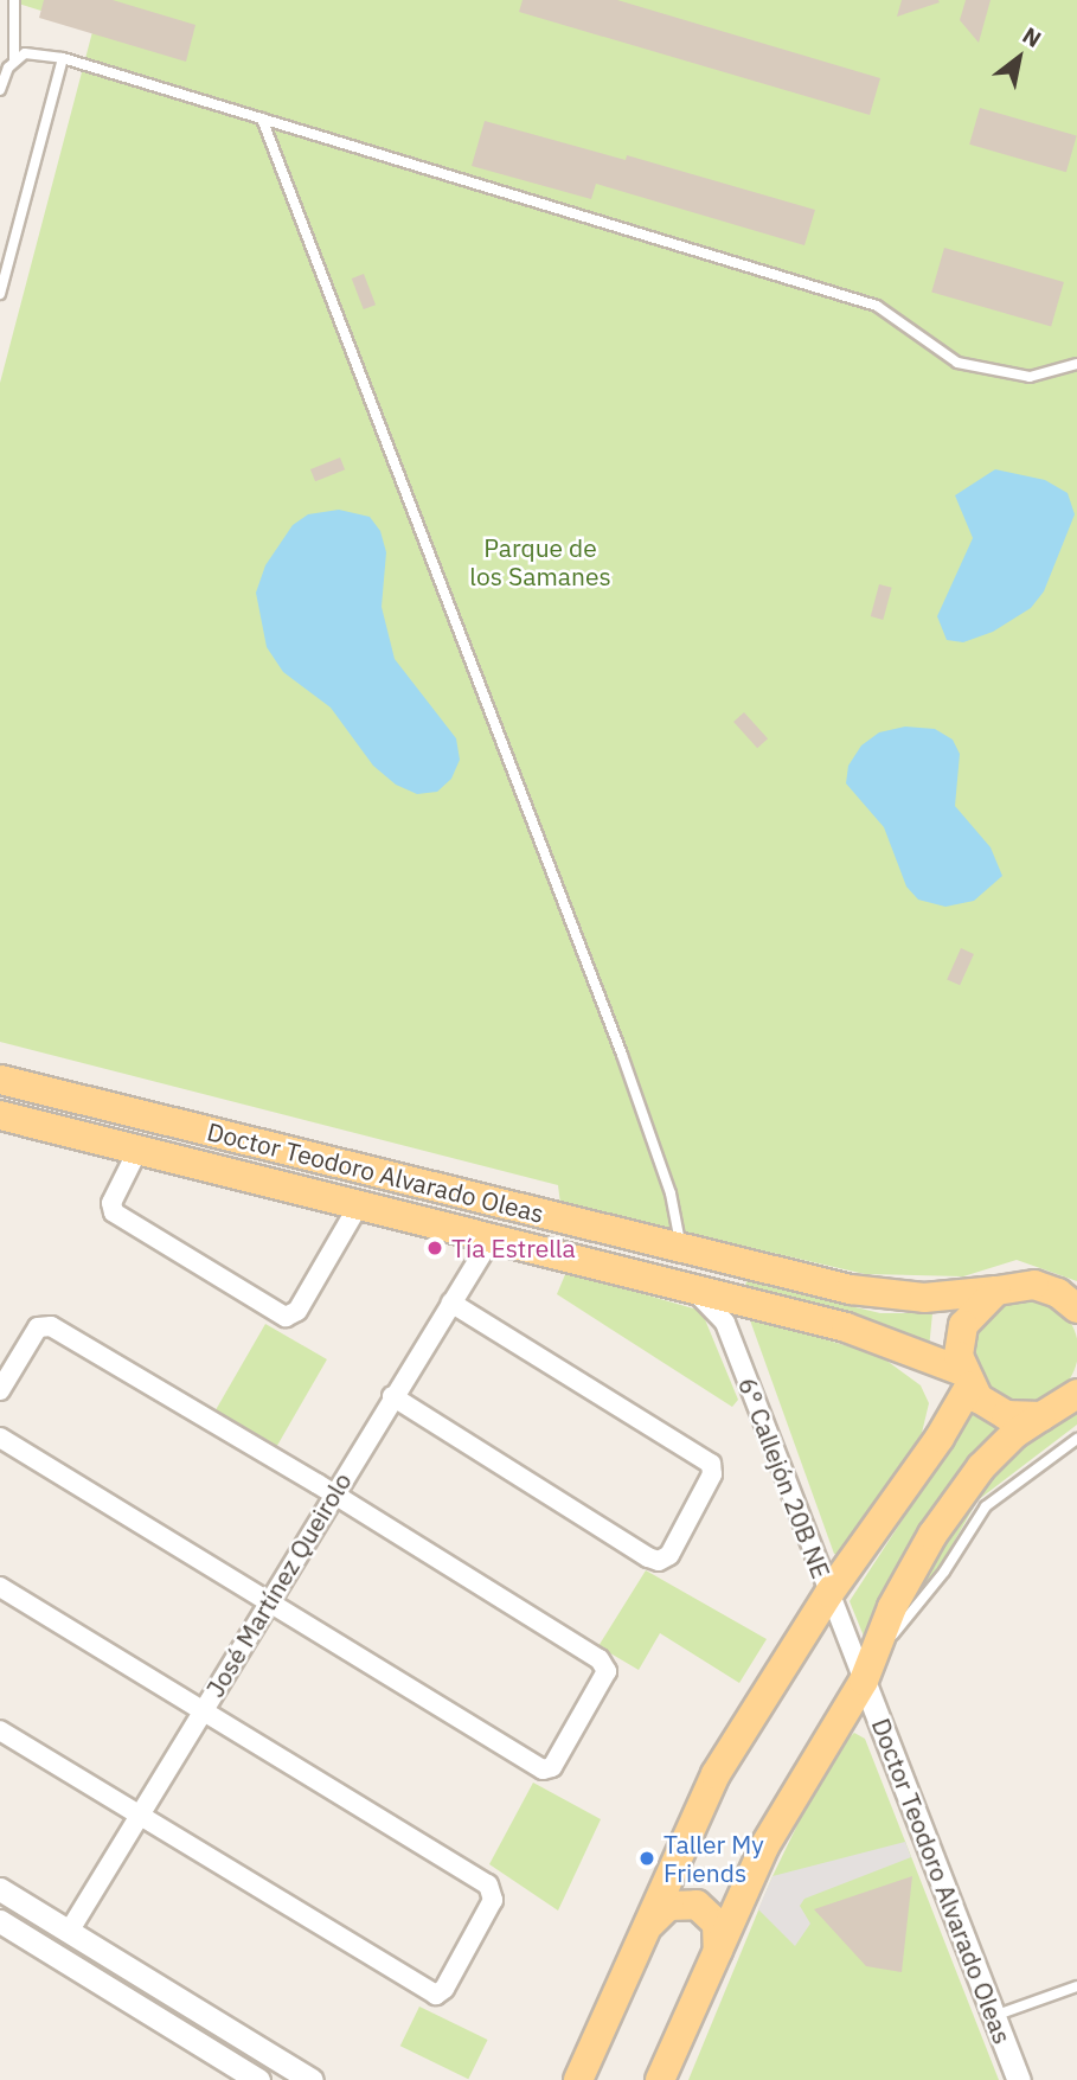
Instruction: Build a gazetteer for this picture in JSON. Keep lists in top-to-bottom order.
{
  "streets": {
    "main road": ["Doctor Teodoro Alvarado Oleas"],
    "street": ["6° Callejón 20B NE", "José Martínez Queirolo"]
  },
  "crossings": [
    ["Doctor Teodoro Alvarado Oleas", "6° Callejón 20B NE"],
    ["Doctor Teodoro Alvarado Oleas", "José Martínez Queirolo"]
  ],
  "parks": ["Parque de los Samanes"],
  "places": ["Tía Estrella", "Taller My Friends"],
  "north": "top right"
}
